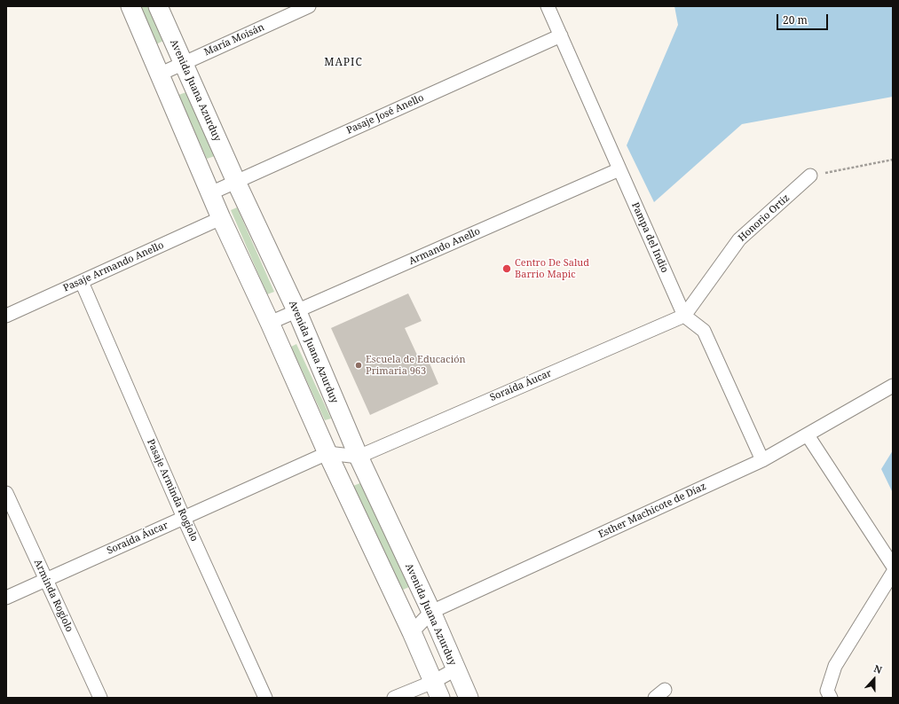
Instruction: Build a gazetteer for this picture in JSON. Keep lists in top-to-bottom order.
{
  "streets": {
    "main road": ["Avenida Juana Azurduy"],
    "street": [
      "María Moisán",
      "Pasaje José Anello",
      "Honorio Ortiz",
      "Pampa del Indio",
      "Armando Anello",
      "Pasaje Armando Anello",
      "Soraida Áucar",
      "Pasaje Arminda Rogiolo",
      "Esther Machicote de Díaz",
      "Arminda Rogiolo"
    ]
  },
  "crossings": [
    ["María Moisán", "Avenida Juana Azurduy"],
    ["Avenida Juana Azurduy", "Pasaje José Anello"],
    ["Avenida Juana Azurduy", "Armando Anello"],
    ["Avenida Juana Azurduy", "Soraida Áucar"],
    ["Avenida Juana Azurduy", "Esther Machicote de Díaz"],
    ["Pasaje José Anello", "Pampa del Indio"],
    ["Honorio Ortiz", "Pampa del Indio"],
    ["Honorio Ortiz", "Soraida Áucar"],
    ["Pampa del Indio", "Armando Anello"],
    ["Pampa del Indio", "Soraida Áucar"],
    ["Pampa del Indio", "Esther Machicote de Díaz"],
    ["Pasaje Armando Anello", "Pasaje Arminda Rogiolo"],
    ["Soraida Áucar", "Pasaje Arminda Rogiolo"],
    ["Soraida Áucar", "Arminda Rogiolo"]
  ],
  "districts": ["MAPIC"],
  "places": ["Centro De Salud Barrio Mapic", "Escuela de Educación Primaria 963"],
  "scale_bar": "20 m",
  "north": "top"
}
